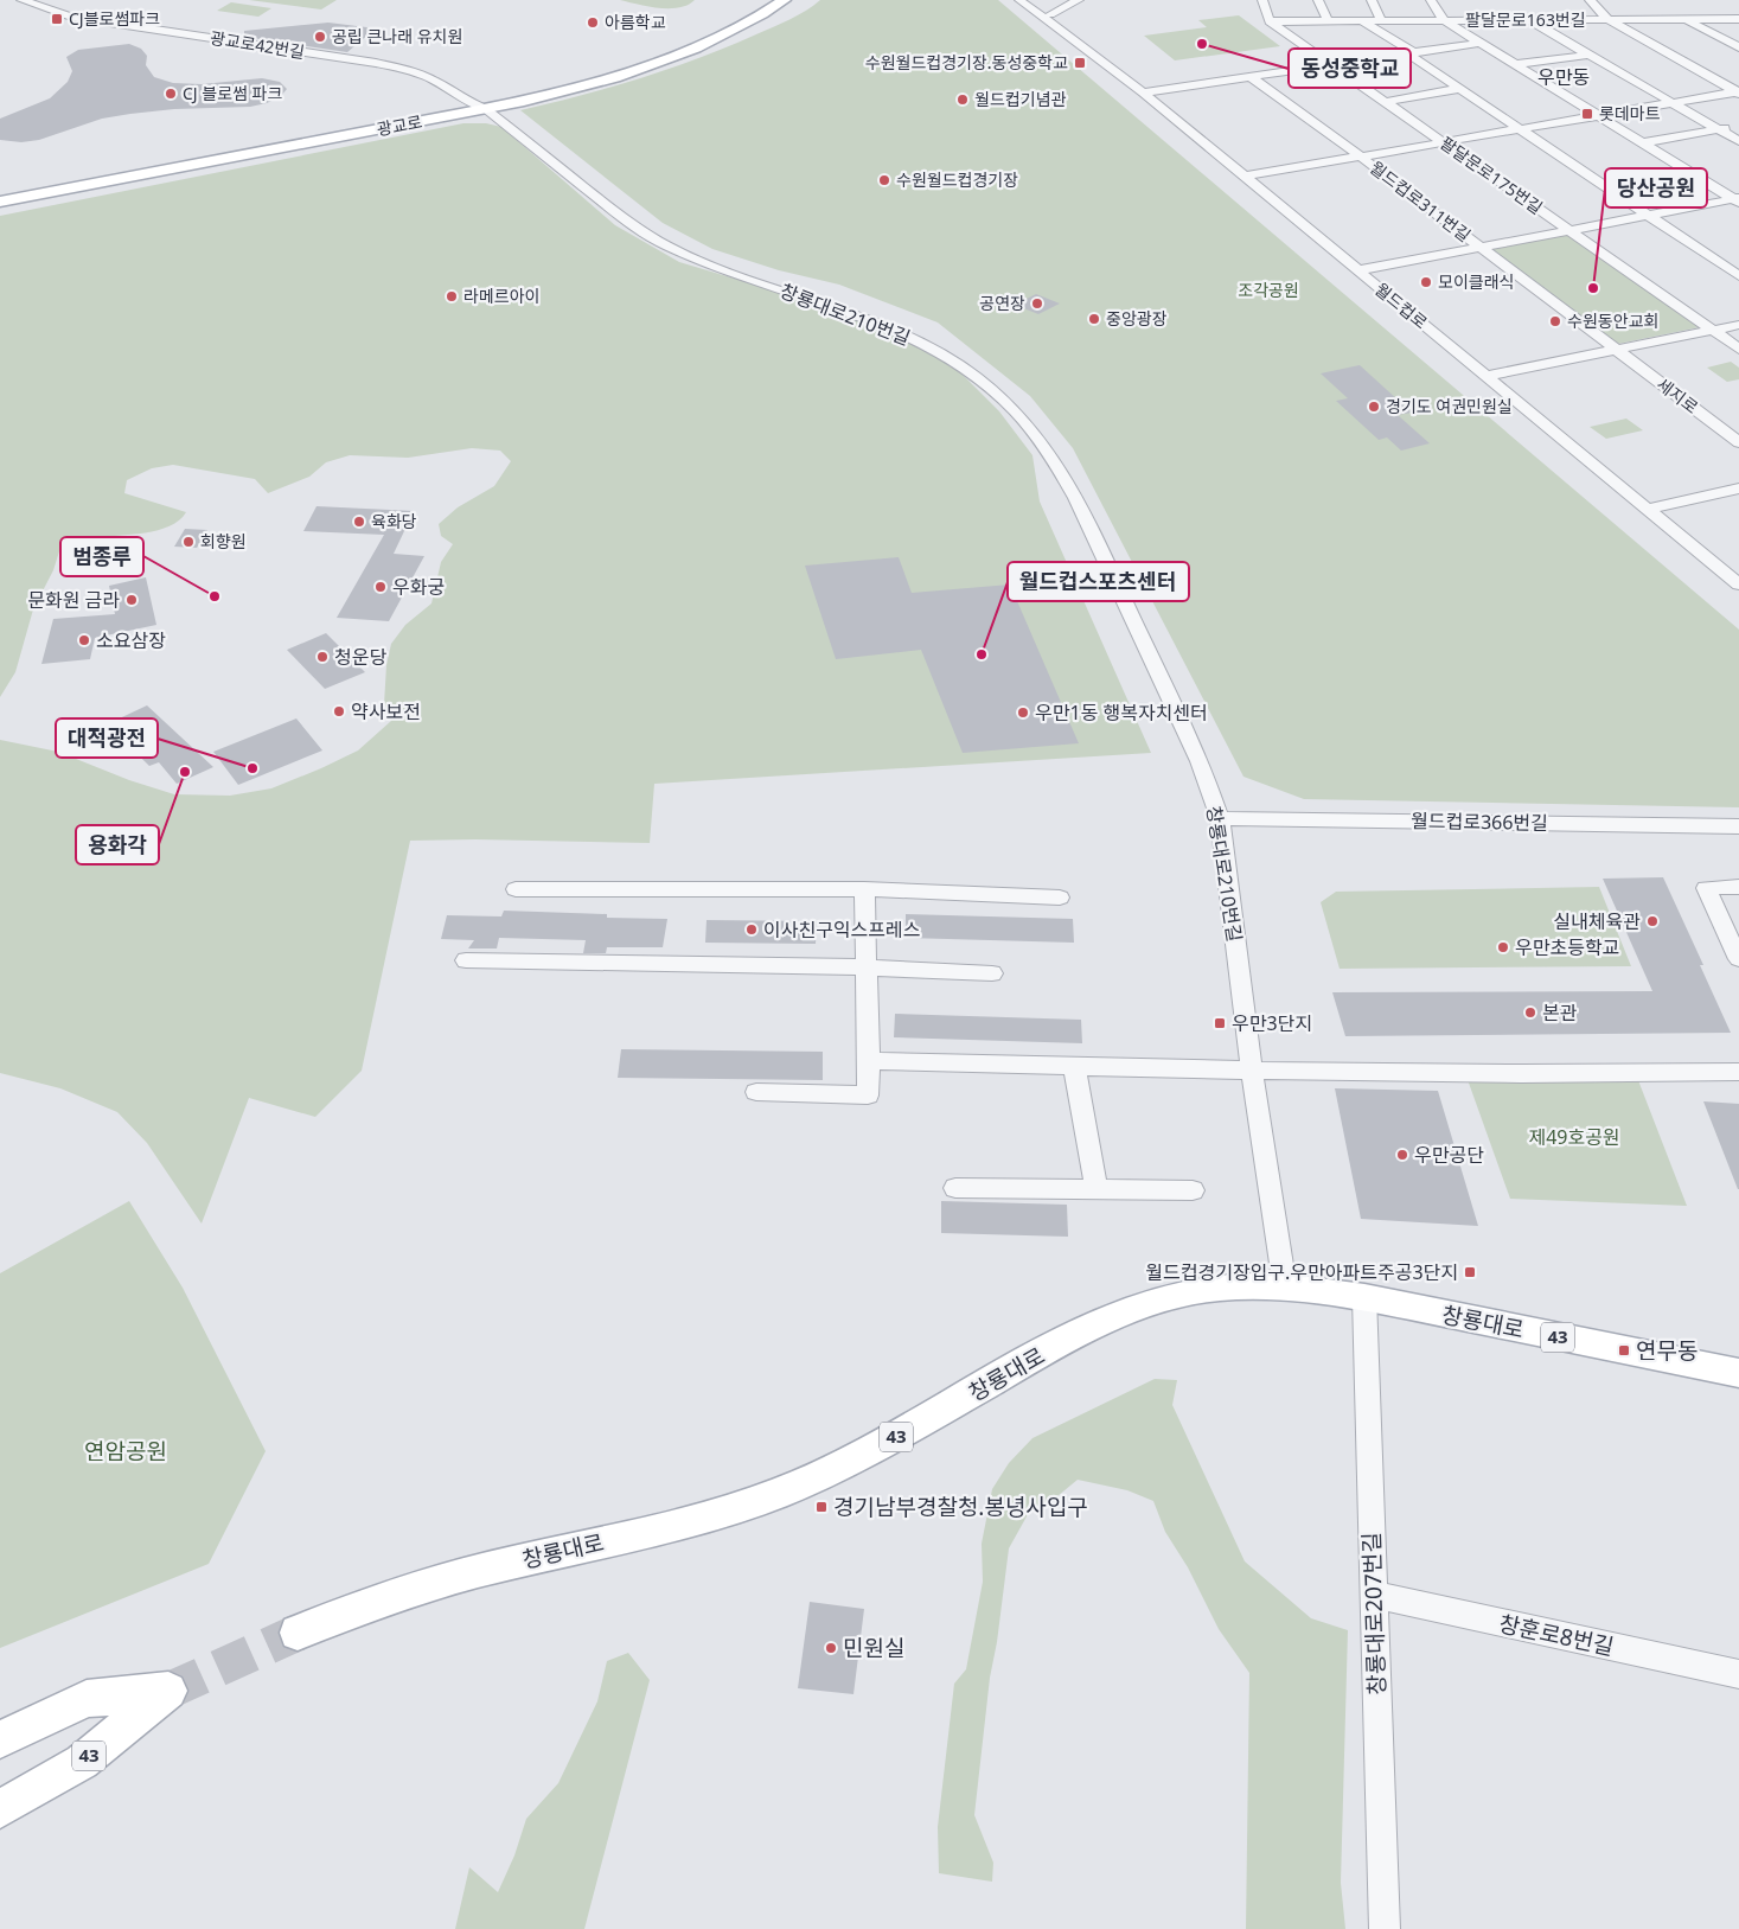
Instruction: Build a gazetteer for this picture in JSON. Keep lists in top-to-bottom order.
{
  "streets": {
    "main road": ["광교로", "창룡대로", "43"],
    "street": [
      "팔달문로163번길",
      "광교로42번길",
      "팔달문로175번길",
      "월드컵로311번길",
      "월드컵로",
      "창룡대로210번길",
      "세지로",
      "월드컵로366번길",
      "창룡대로207번길",
      "창훈로8번길"
    ]
  },
  "crossings": [
    ["팔달문로163번길", "월드컵로311번길"],
    ["광교로42번길", "광교로"],
    ["광교로42번길", "창룡대로210번길"],
    ["광교로", "창룡대로210번길"],
    ["팔달문로175번길", "월드컵로311번길"],
    ["월드컵로311번길", "월드컵로"],
    ["월드컵로311번길", "세지로"],
    ["창룡대로210번길", "월드컵로366번길"],
    ["창룡대로210번길", "창룡대로"],
    ["창룡대로", "창룡대로207번길"],
    ["창룡대로207번길", "창훈로8번길"]
  ],
  "districts": ["우만동"],
  "parks": ["조각공원", "제49호공원", "연암공원"],
  "places": {
    "transit": [
      "CJ블로썸파크",
      "수원월드컵경기장.동성중학교",
      "롯데마트",
      "우만3단지",
      "월드컵경기장입구.우만아파트주공3단지",
      "연무동",
      "경기남부경찰청.봉녕사입구"
    ],
    "other": [
      "아름학교",
      "공립 큰나래 유치원",
      "동성중학교",
      "CJ 블로썸 파크",
      "월드컵기념관",
      "수원월드컵경기장",
      "모이클래식",
      "당산공원",
      "라메르아이",
      "공연장",
      "중앙광장",
      "수원동안교회",
      "경기도 여권민원실",
      "육화당",
      "회향원",
      "우화궁",
      "범종루",
      "문화원 금라",
      "소요삼장",
      "월드컵스포츠센터",
      "청운당",
      "약사보전",
      "우만1동 행복자치센터",
      "대적광전",
      "용화각",
      "실내체육관",
      "이사친구익스프레스",
      "우만초등학교",
      "본관",
      "우만공단",
      "민원실"
    ]
  }
}
